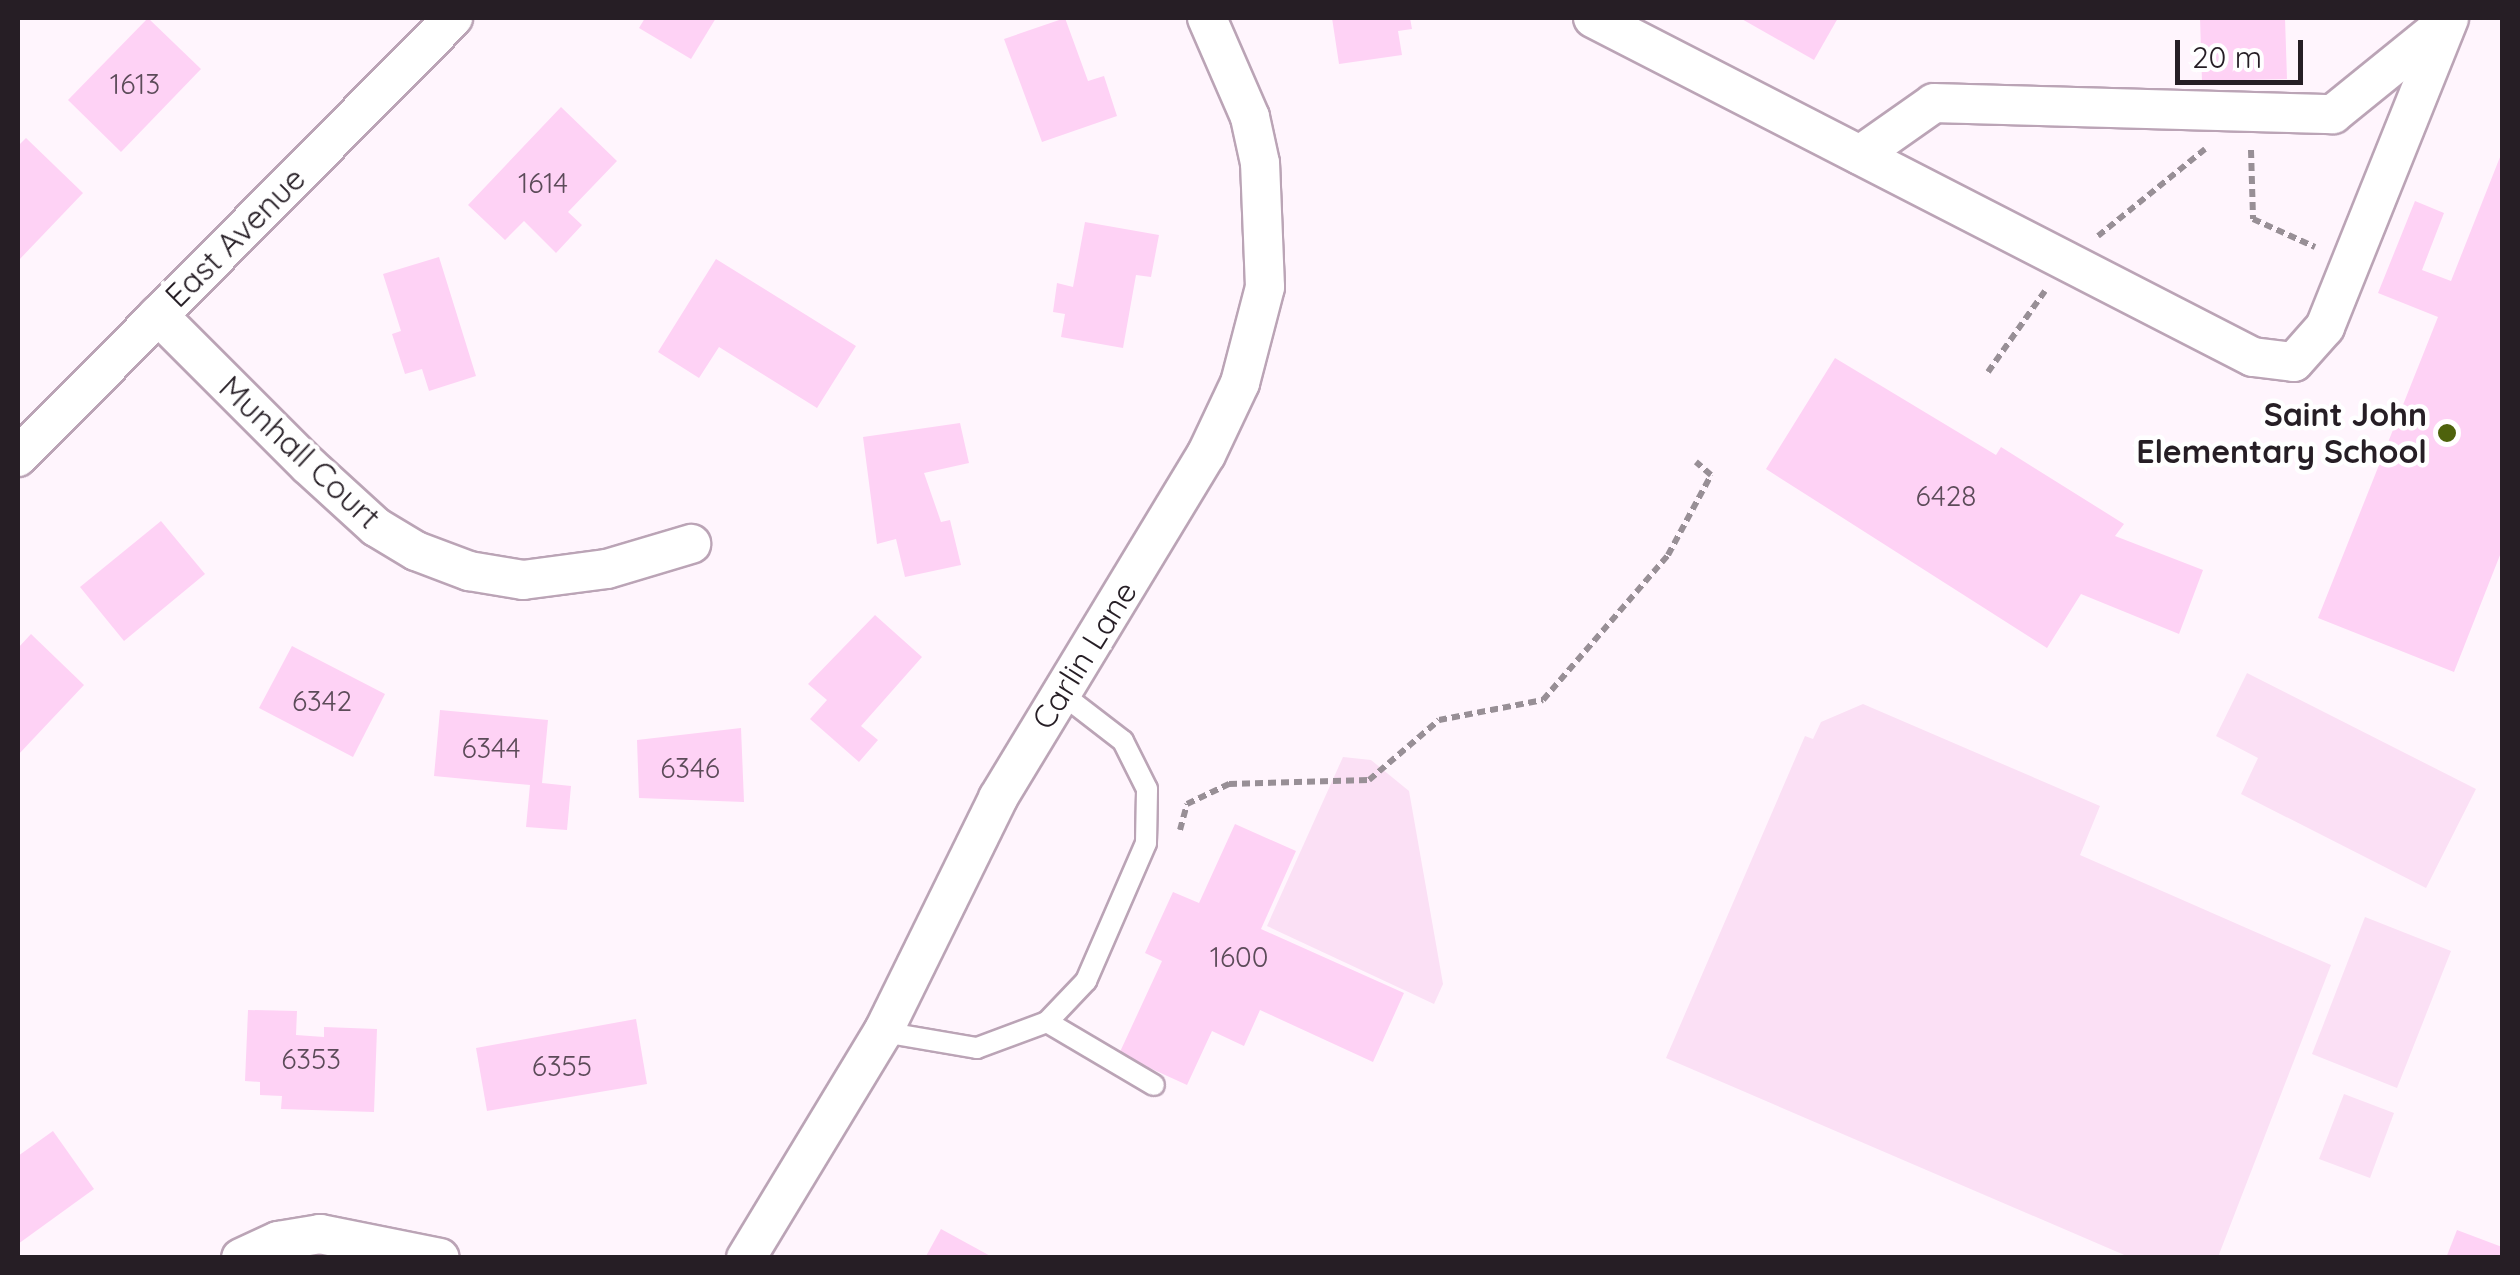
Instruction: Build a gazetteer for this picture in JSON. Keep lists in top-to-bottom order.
{
  "streets": {
    "street": ["East Avenue", "Munhall Court", "Carlin Lane"]
  },
  "crossings": [
    ["East Avenue", "Munhall Court"]
  ],
  "places": ["Saint John Elementary School"],
  "house_numbers": [
    "1613",
    "1614",
    "6428",
    "6342",
    "6344",
    "6346",
    "1600",
    "6353",
    "6355"
  ],
  "scale_bar": "20 m"
}
